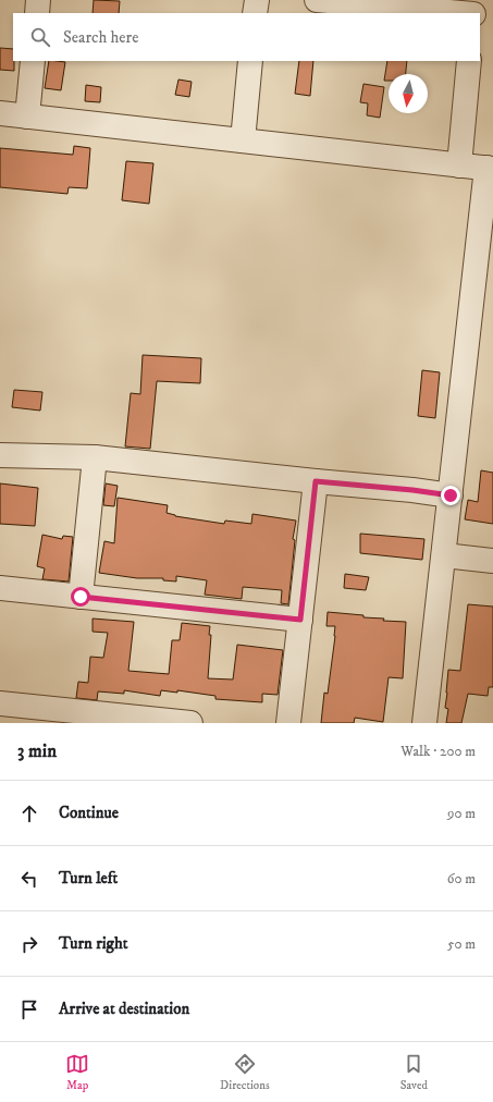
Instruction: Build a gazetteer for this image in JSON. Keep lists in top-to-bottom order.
{
  "north": "bottom",
  "page": {
    "search": "Search here",
    "heading": ["3 min", "Walk · 200 m"],
    "list": [
      ["Continue", "90 m"],
      ["Turn left", "60 m"],
      ["Turn right", "50 m"],
      "Arrive at destination"
    ],
    "nav": ["Map", "Directions", "Saved"]
  }
}
